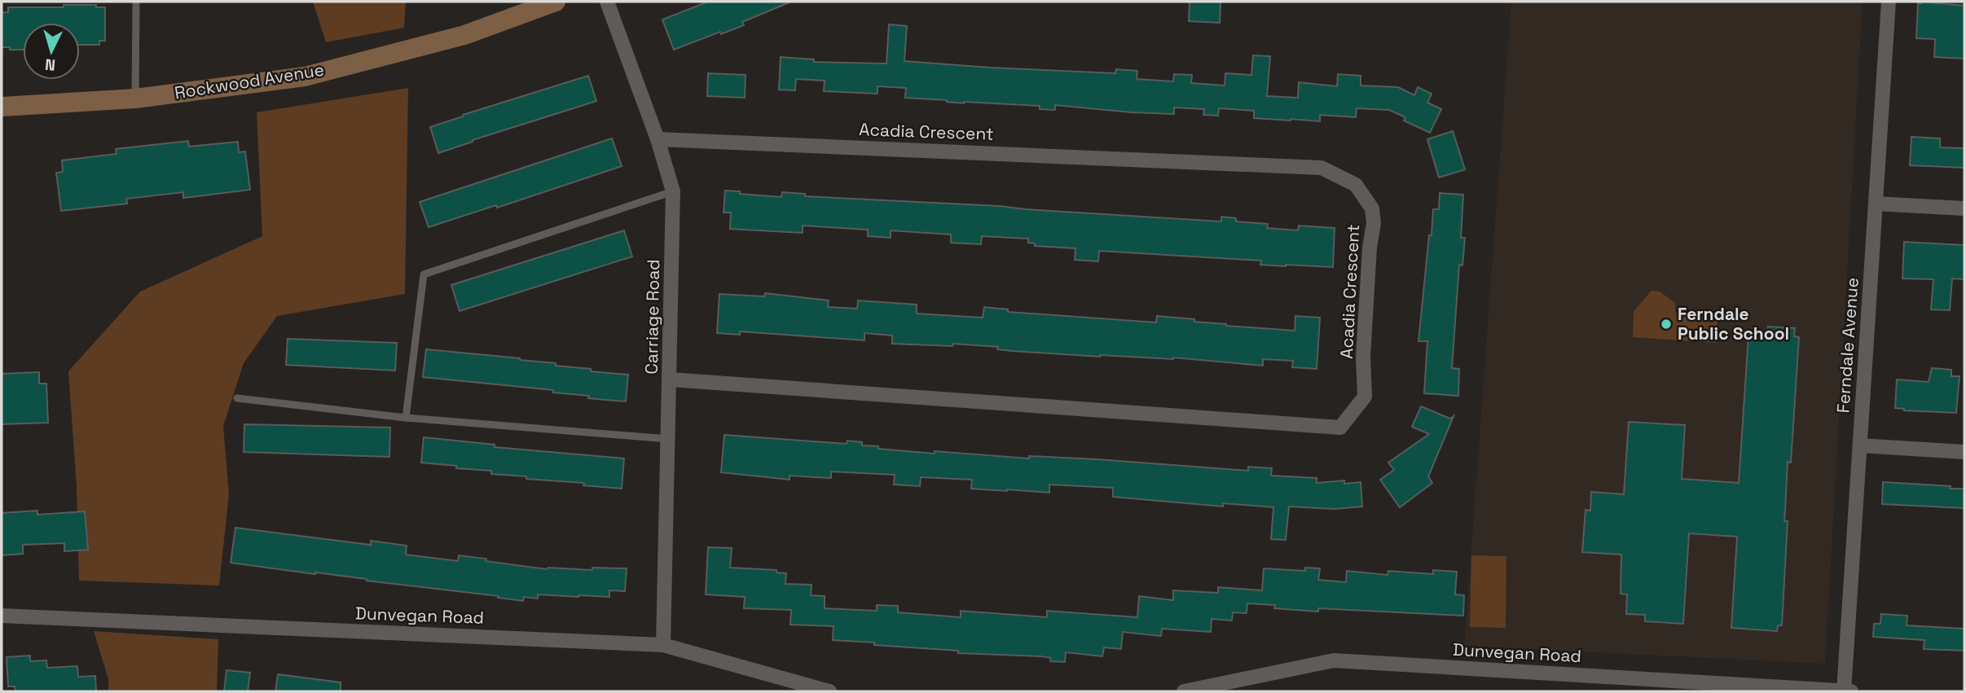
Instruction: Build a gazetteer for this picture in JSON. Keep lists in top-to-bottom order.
{
  "streets": {
    "street": [
      "Rockwood Avenue",
      "Acadia Crescent",
      "Carriage Road",
      "Ferndale Avenue",
      "Dunvegan Road"
    ]
  },
  "crossings": [
    ["Acadia Crescent", "Carriage Road"],
    ["Carriage Road", "Dunvegan Road"],
    ["Ferndale Avenue", "Dunvegan Road"]
  ],
  "places": ["Ferndale Public School"],
  "north": "bottom"
}
